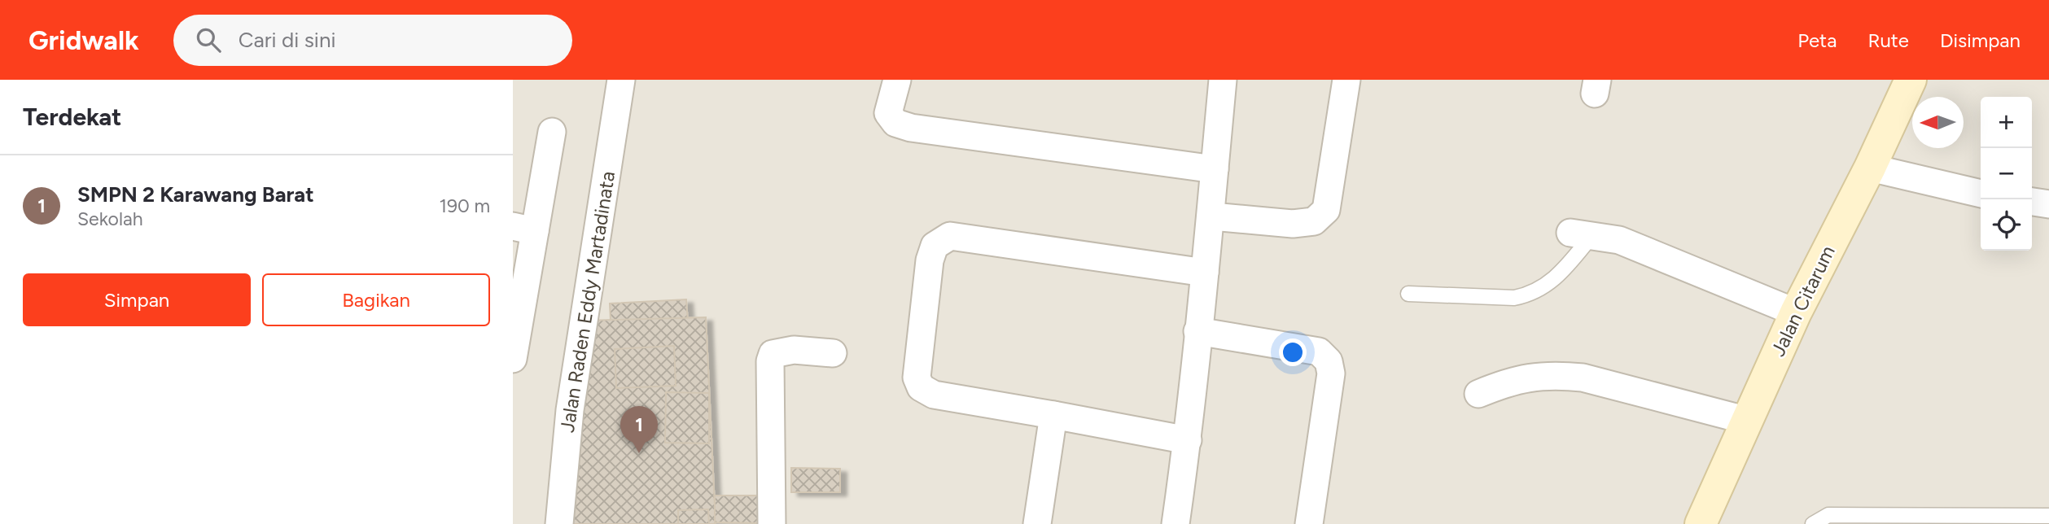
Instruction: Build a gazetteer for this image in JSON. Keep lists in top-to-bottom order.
{
  "streets": {
    "street": ["Jalan Citarum", "Jalan Raden Eddy Martadinata"]
  },
  "north": "left",
  "page": {
    "header": "Gridwalk",
    "search": "Cari di sini",
    "nav": ["Peta", "Rute", "Disimpan"],
    "heading": "Terdekat",
    "map_buttons": ["+", "−"],
    "list": [
      {
        "mark": "1",
        "name": "SMPN 2 Karawang Barat",
        "note": "Sekolah",
        "value": "190 m"
      }
    ],
    "buttons": ["Simpan", "Bagikan"],
    "pins": "1"
  }
}
